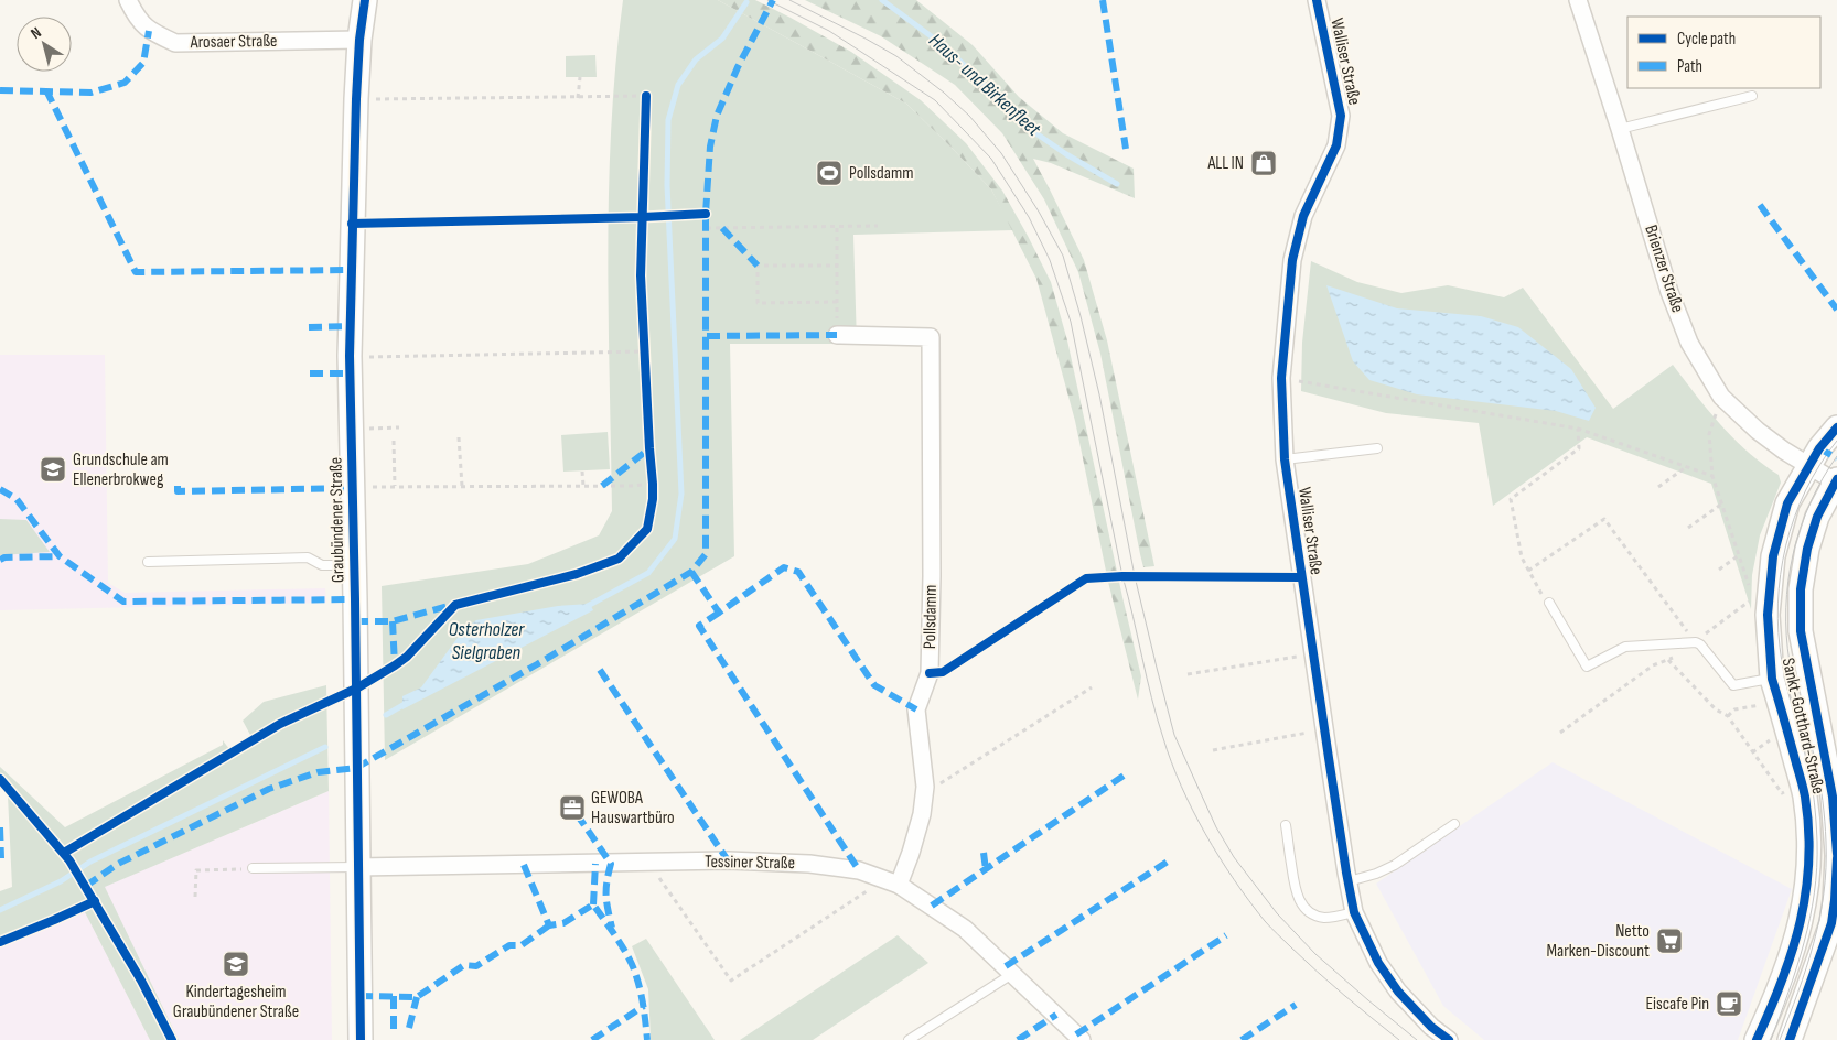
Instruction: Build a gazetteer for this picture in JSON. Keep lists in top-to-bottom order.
{
  "streets": {
    "street": [
      "Arosaer Straße",
      "Walliser Straße",
      "Brienzer Straße",
      "Graubündener Straße",
      "Pollsdamm",
      "Sankt-Gotthard-Straße",
      "Tessiner Straße"
    ]
  },
  "crossings": [
    ["Arosaer Straße", "Graubündener Straße"],
    ["Brienzer Straße", "Sankt-Gotthard-Straße"],
    ["Graubündener Straße", "Tessiner Straße"],
    ["Pollsdamm", "Tessiner Straße"]
  ],
  "water": ["Haus- und Birkenfleet", "Osterholzer Sielgraben"],
  "places": {
    "shop": ["ALL IN"],
    "sports": ["Pollsdamm"],
    "school or university": ["Grundschule am Ellenerbrokweg", "Kindertagesheim Graubündener Straße"],
    "office": ["GEWOBA Hauswartbüro"],
    "supermarket": ["Netto Marken-Discount"],
    "cafe": ["Eiscafe Pin"]
  },
  "legend": ["Cycle path", "Path"],
  "north": "top left"
}
